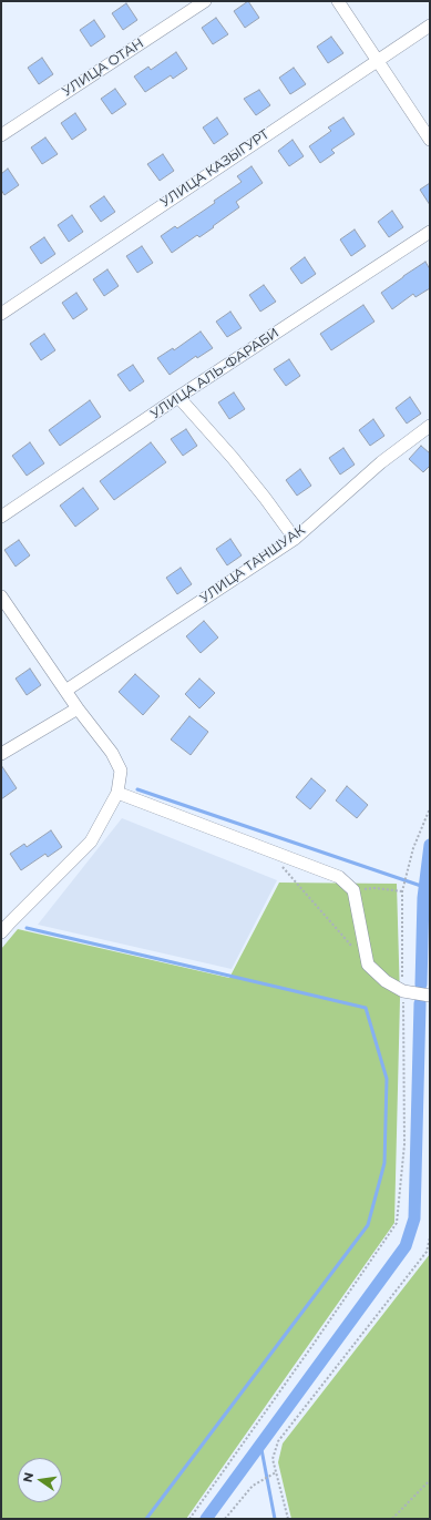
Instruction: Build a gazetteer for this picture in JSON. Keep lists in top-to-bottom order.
{
  "streets": {
    "street": [
      "УЛИЦА ОТАН",
      "УЛИЦА КАЗЫГУРТ",
      "УЛИЦА АЛЬ-ФАРАБИ",
      "УЛИЦА ТАНШУАК"
    ]
  },
  "north": "left"
}
